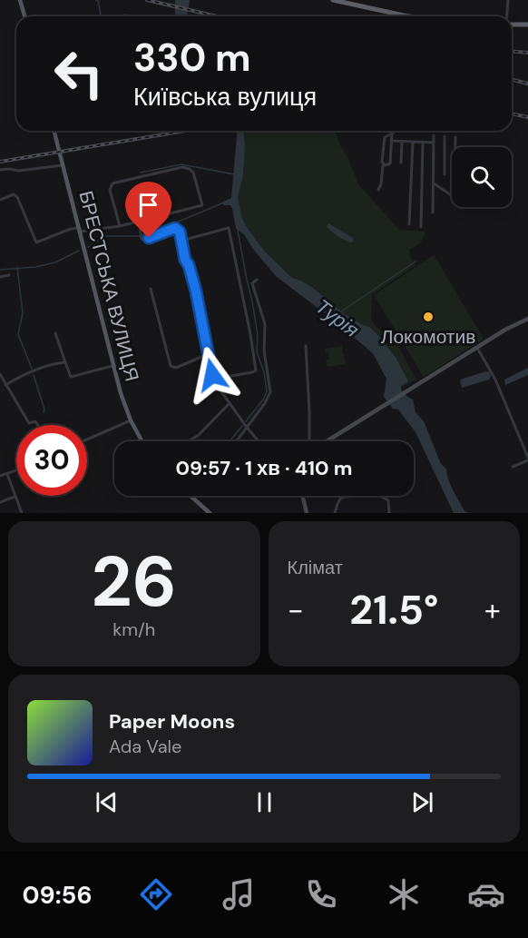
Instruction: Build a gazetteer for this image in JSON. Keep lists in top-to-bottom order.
{
  "streets": {
    "main road": ["БРЕСТСЬКА ВУЛИЦЯ"]
  },
  "water": ["Турія"],
  "places": ["Локомотив"],
  "page": {
    "turn": ["330 m", "Київська вулиця"],
    "limit": "30",
    "trip": "09:57 · 1 хв · 410 m",
    "tile": [
      ["26", "km/h"],
      "Клімат"
    ],
    "heat": ["−", "21.5°", "+"],
    "song": ["Paper Moons", "Ada Vale"],
    "tabs": "09:56"
  }
}
